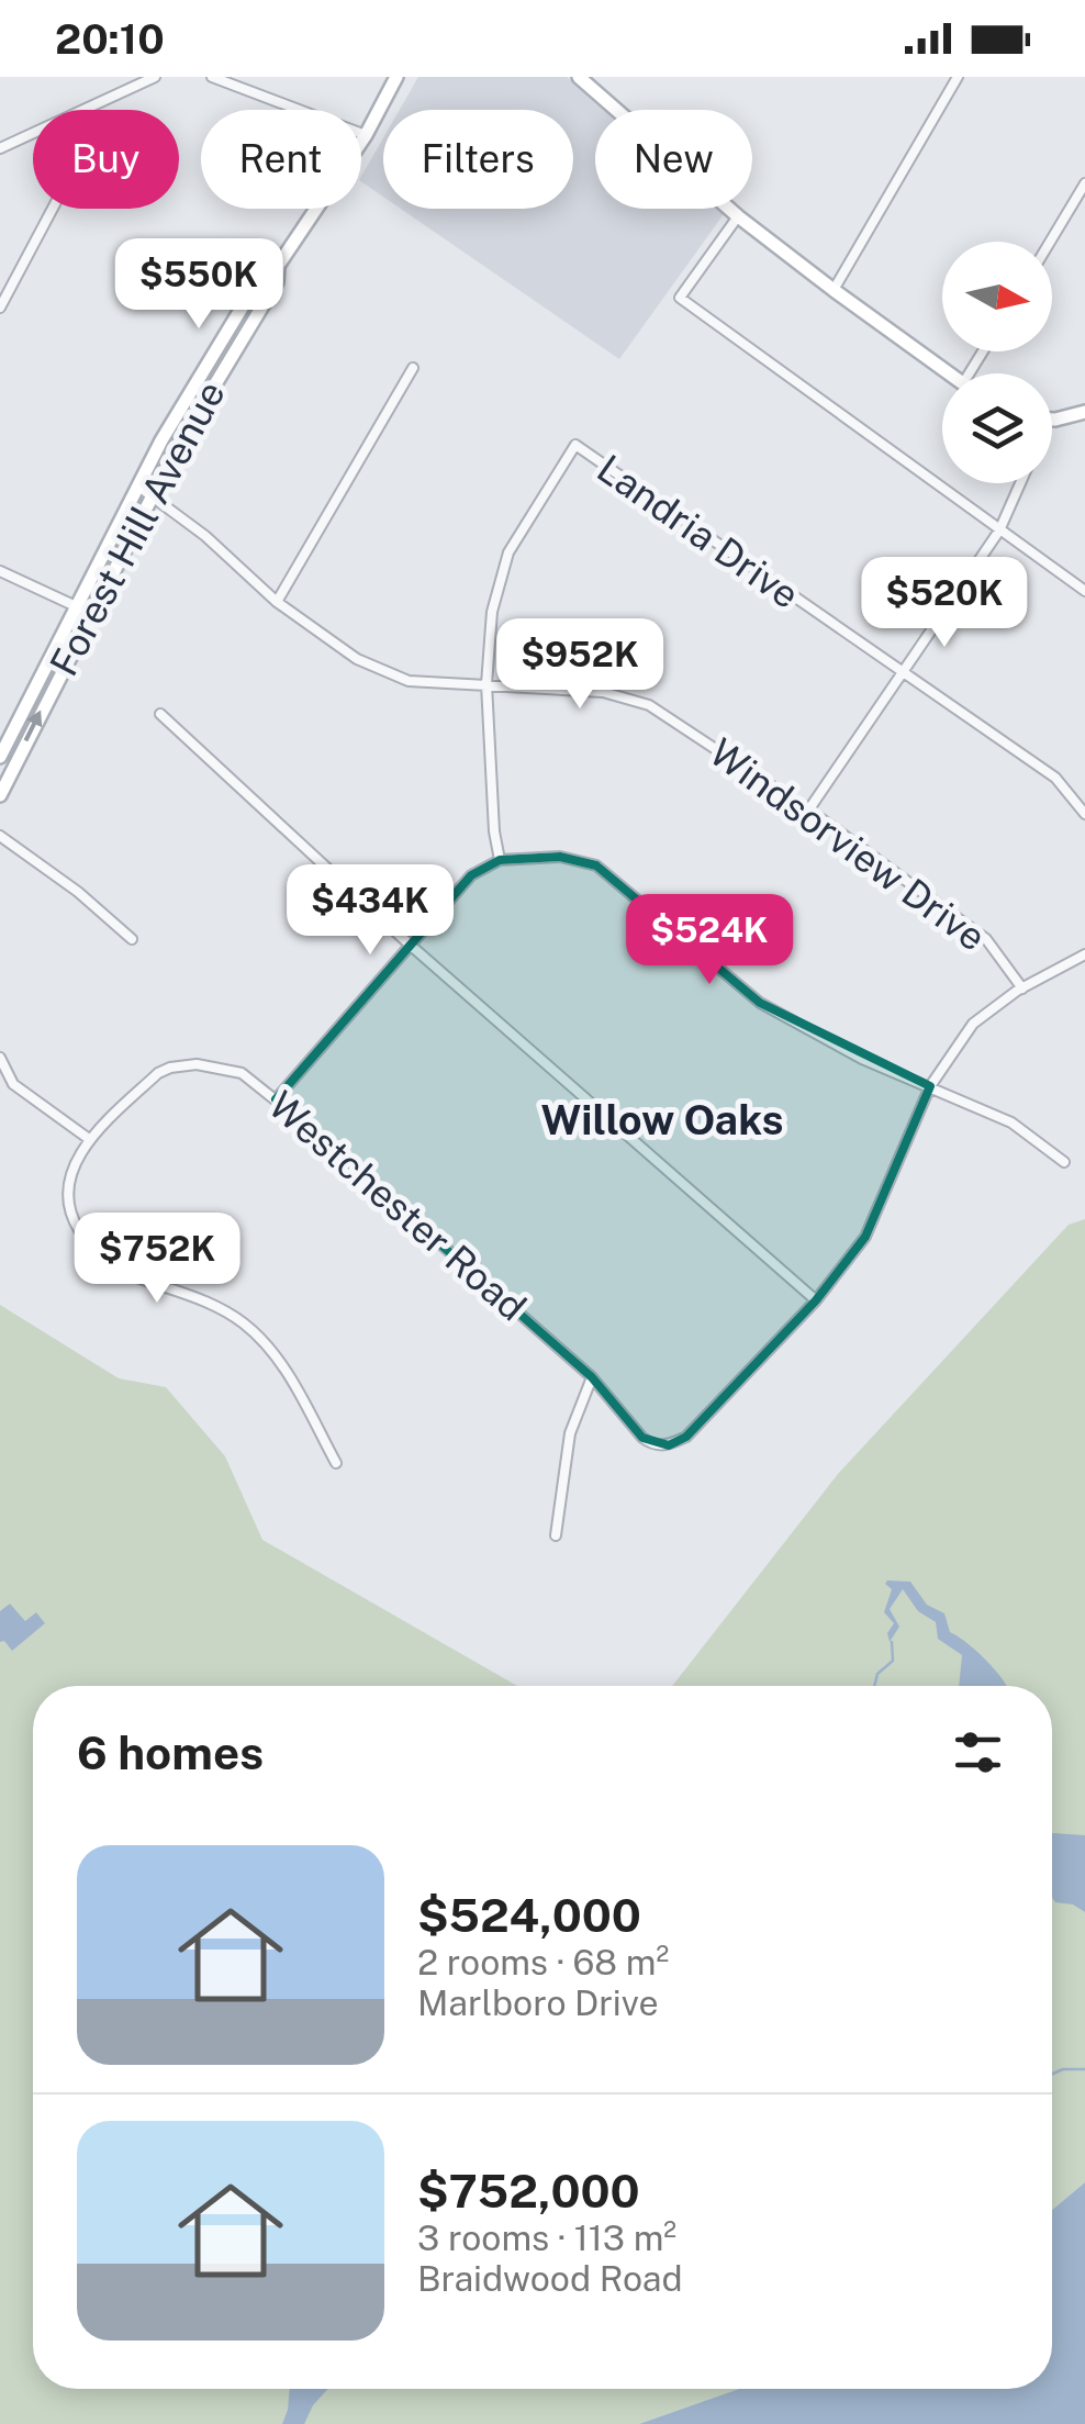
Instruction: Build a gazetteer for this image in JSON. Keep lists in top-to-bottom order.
{
  "streets": {
    "main road": ["Forest Hill Avenue"],
    "street": ["Landria Drive", "Windsorview Drive", "Westchester Road"]
  },
  "crossings": [
    ["Forest Hill Avenue", "Windsorview Drive"],
    ["Landria Drive", "Windsorview Drive"]
  ],
  "districts": ["Willow Oaks"],
  "north": "right",
  "page": {
    "status": "20:10",
    "chip": [
      "Buy",
      "Rent",
      "Filters",
      "New"
    ],
    "price": [
      "$550K",
      "$520K",
      "$952K",
      "$434K",
      "$524K",
      "$752K"
    ],
    "heading": "6 homes",
    "list": [
      {
        "name": "$524,000",
        "note": "2 rooms · 68 m² · Marlboro Drive"
      },
      {
        "name": "$752,000",
        "note": "3 rooms · 113 m² · Braidwood Road"
      }
    ]
  }
}
